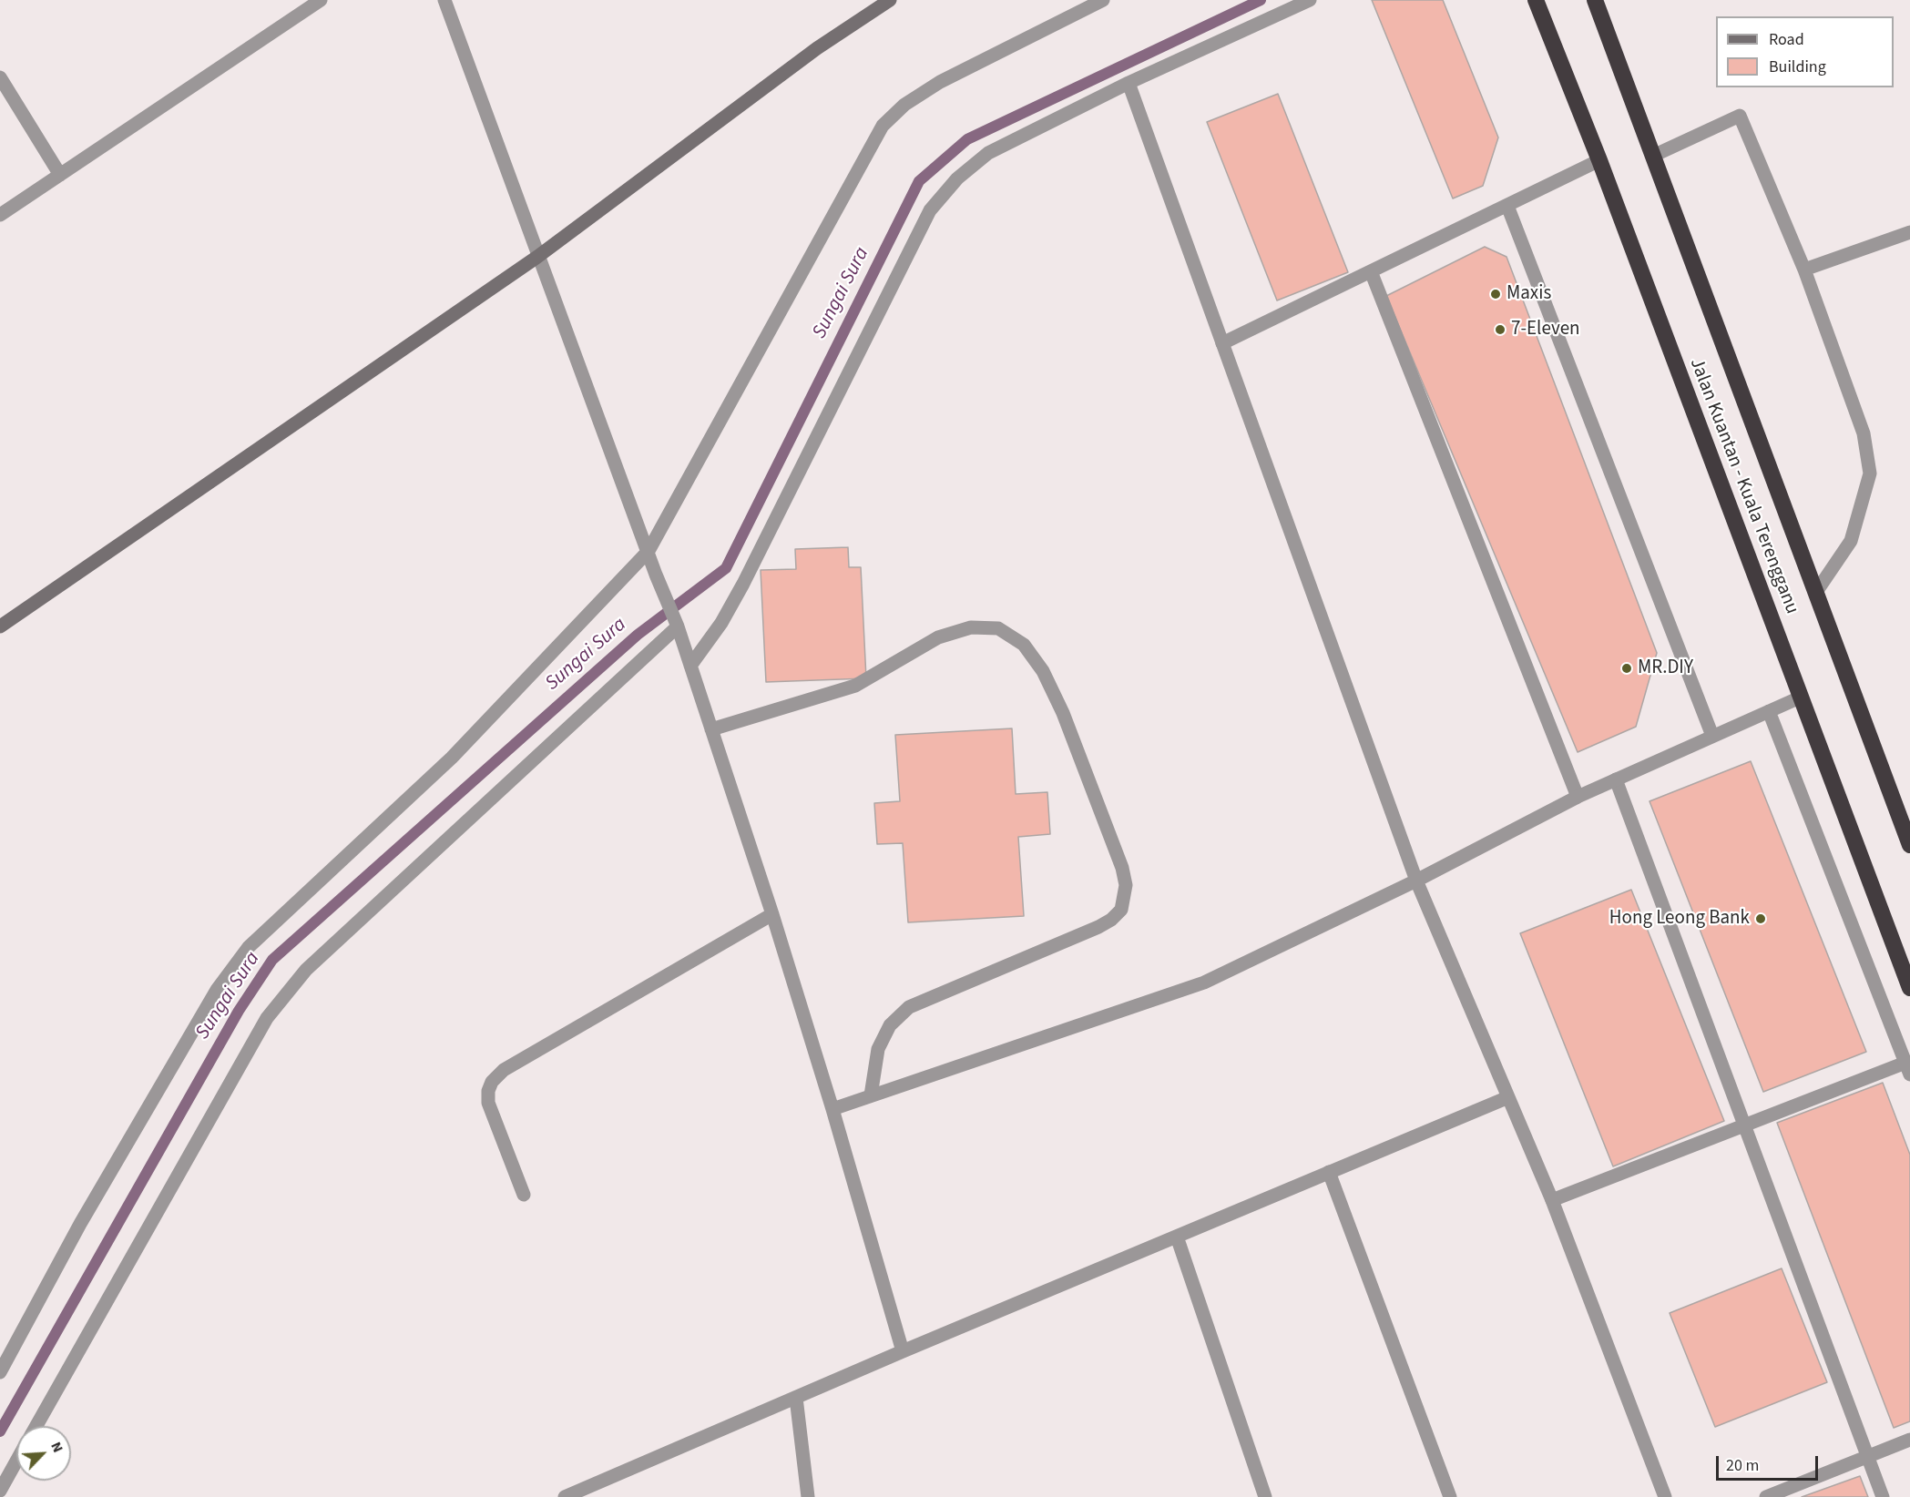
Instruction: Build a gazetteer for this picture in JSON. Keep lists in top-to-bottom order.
{
  "streets": {
    "highway": ["Jalan Kuantan - Kuala Terengganu"]
  },
  "water": ["Sungai Sura"],
  "places": [
    "Maxis",
    "7-Eleven",
    "MR.DIY",
    "Hong Leong Bank"
  ],
  "legend": ["Road", "Building"],
  "scale_bar": "20 m",
  "north": "top right"
}
